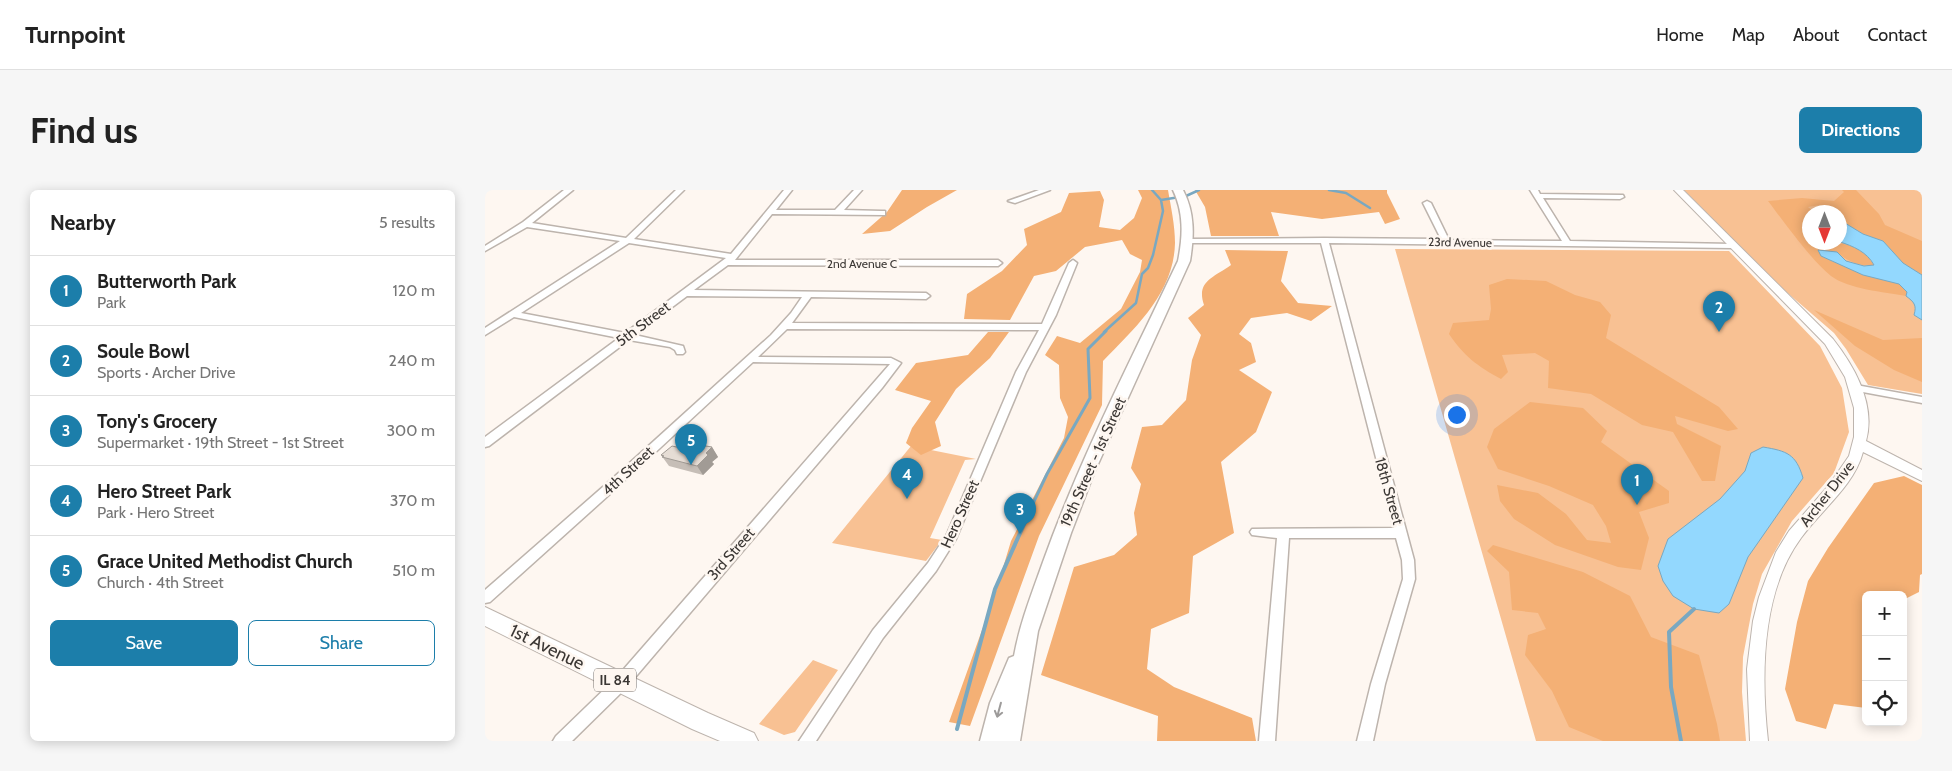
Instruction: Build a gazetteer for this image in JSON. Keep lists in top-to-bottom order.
{
  "streets": {
    "main road": ["19th Street - 1st Street", "1st Avenue", "IL 84"],
    "street": [
      "23rd Avenue",
      "2nd Avenue C",
      "5th Street",
      "4th Street",
      "18th Street",
      "Archer Drive",
      "Hero Street",
      "3rd Street"
    ]
  },
  "crossings": [
    ["23rd Avenue", "19th Street - 1st Street"],
    ["23rd Avenue", "18th Street"],
    ["23rd Avenue", "Archer Drive"],
    ["2nd Avenue C", "5th Street"],
    ["4th Street", "3rd Street"],
    ["3rd Street", "1st Avenue"]
  ],
  "north": "bottom",
  "page": {
    "header": "Turnpoint",
    "nav": [
      "Home",
      "Map",
      "About",
      "Contact"
    ],
    "buttons": [
      "Directions",
      ["Save", "Share"]
    ],
    "title": "Find us",
    "heading": ["Nearby", "5 results"],
    "list": [
      {
        "mark": "1",
        "name": "Butterworth Park",
        "note": "Park",
        "value": "120 m"
      },
      {
        "mark": "2",
        "name": "Soule Bowl",
        "note": "Sports · Archer Drive",
        "value": "240 m"
      },
      {
        "mark": "3",
        "name": "Tony's Grocery",
        "note": "Supermarket · 19th Street - 1st Street",
        "value": "300 m"
      },
      {
        "mark": "4",
        "name": "Hero Street Park",
        "note": "Park · Hero Street",
        "value": "370 m"
      },
      {
        "mark": "5",
        "name": "Grace United Methodist Church",
        "note": "Church · 4th Street",
        "value": "510 m"
      }
    ],
    "pins": [
      "2",
      "5",
      "4",
      "1",
      "3"
    ],
    "map_buttons": ["+", "−"]
  }
}
